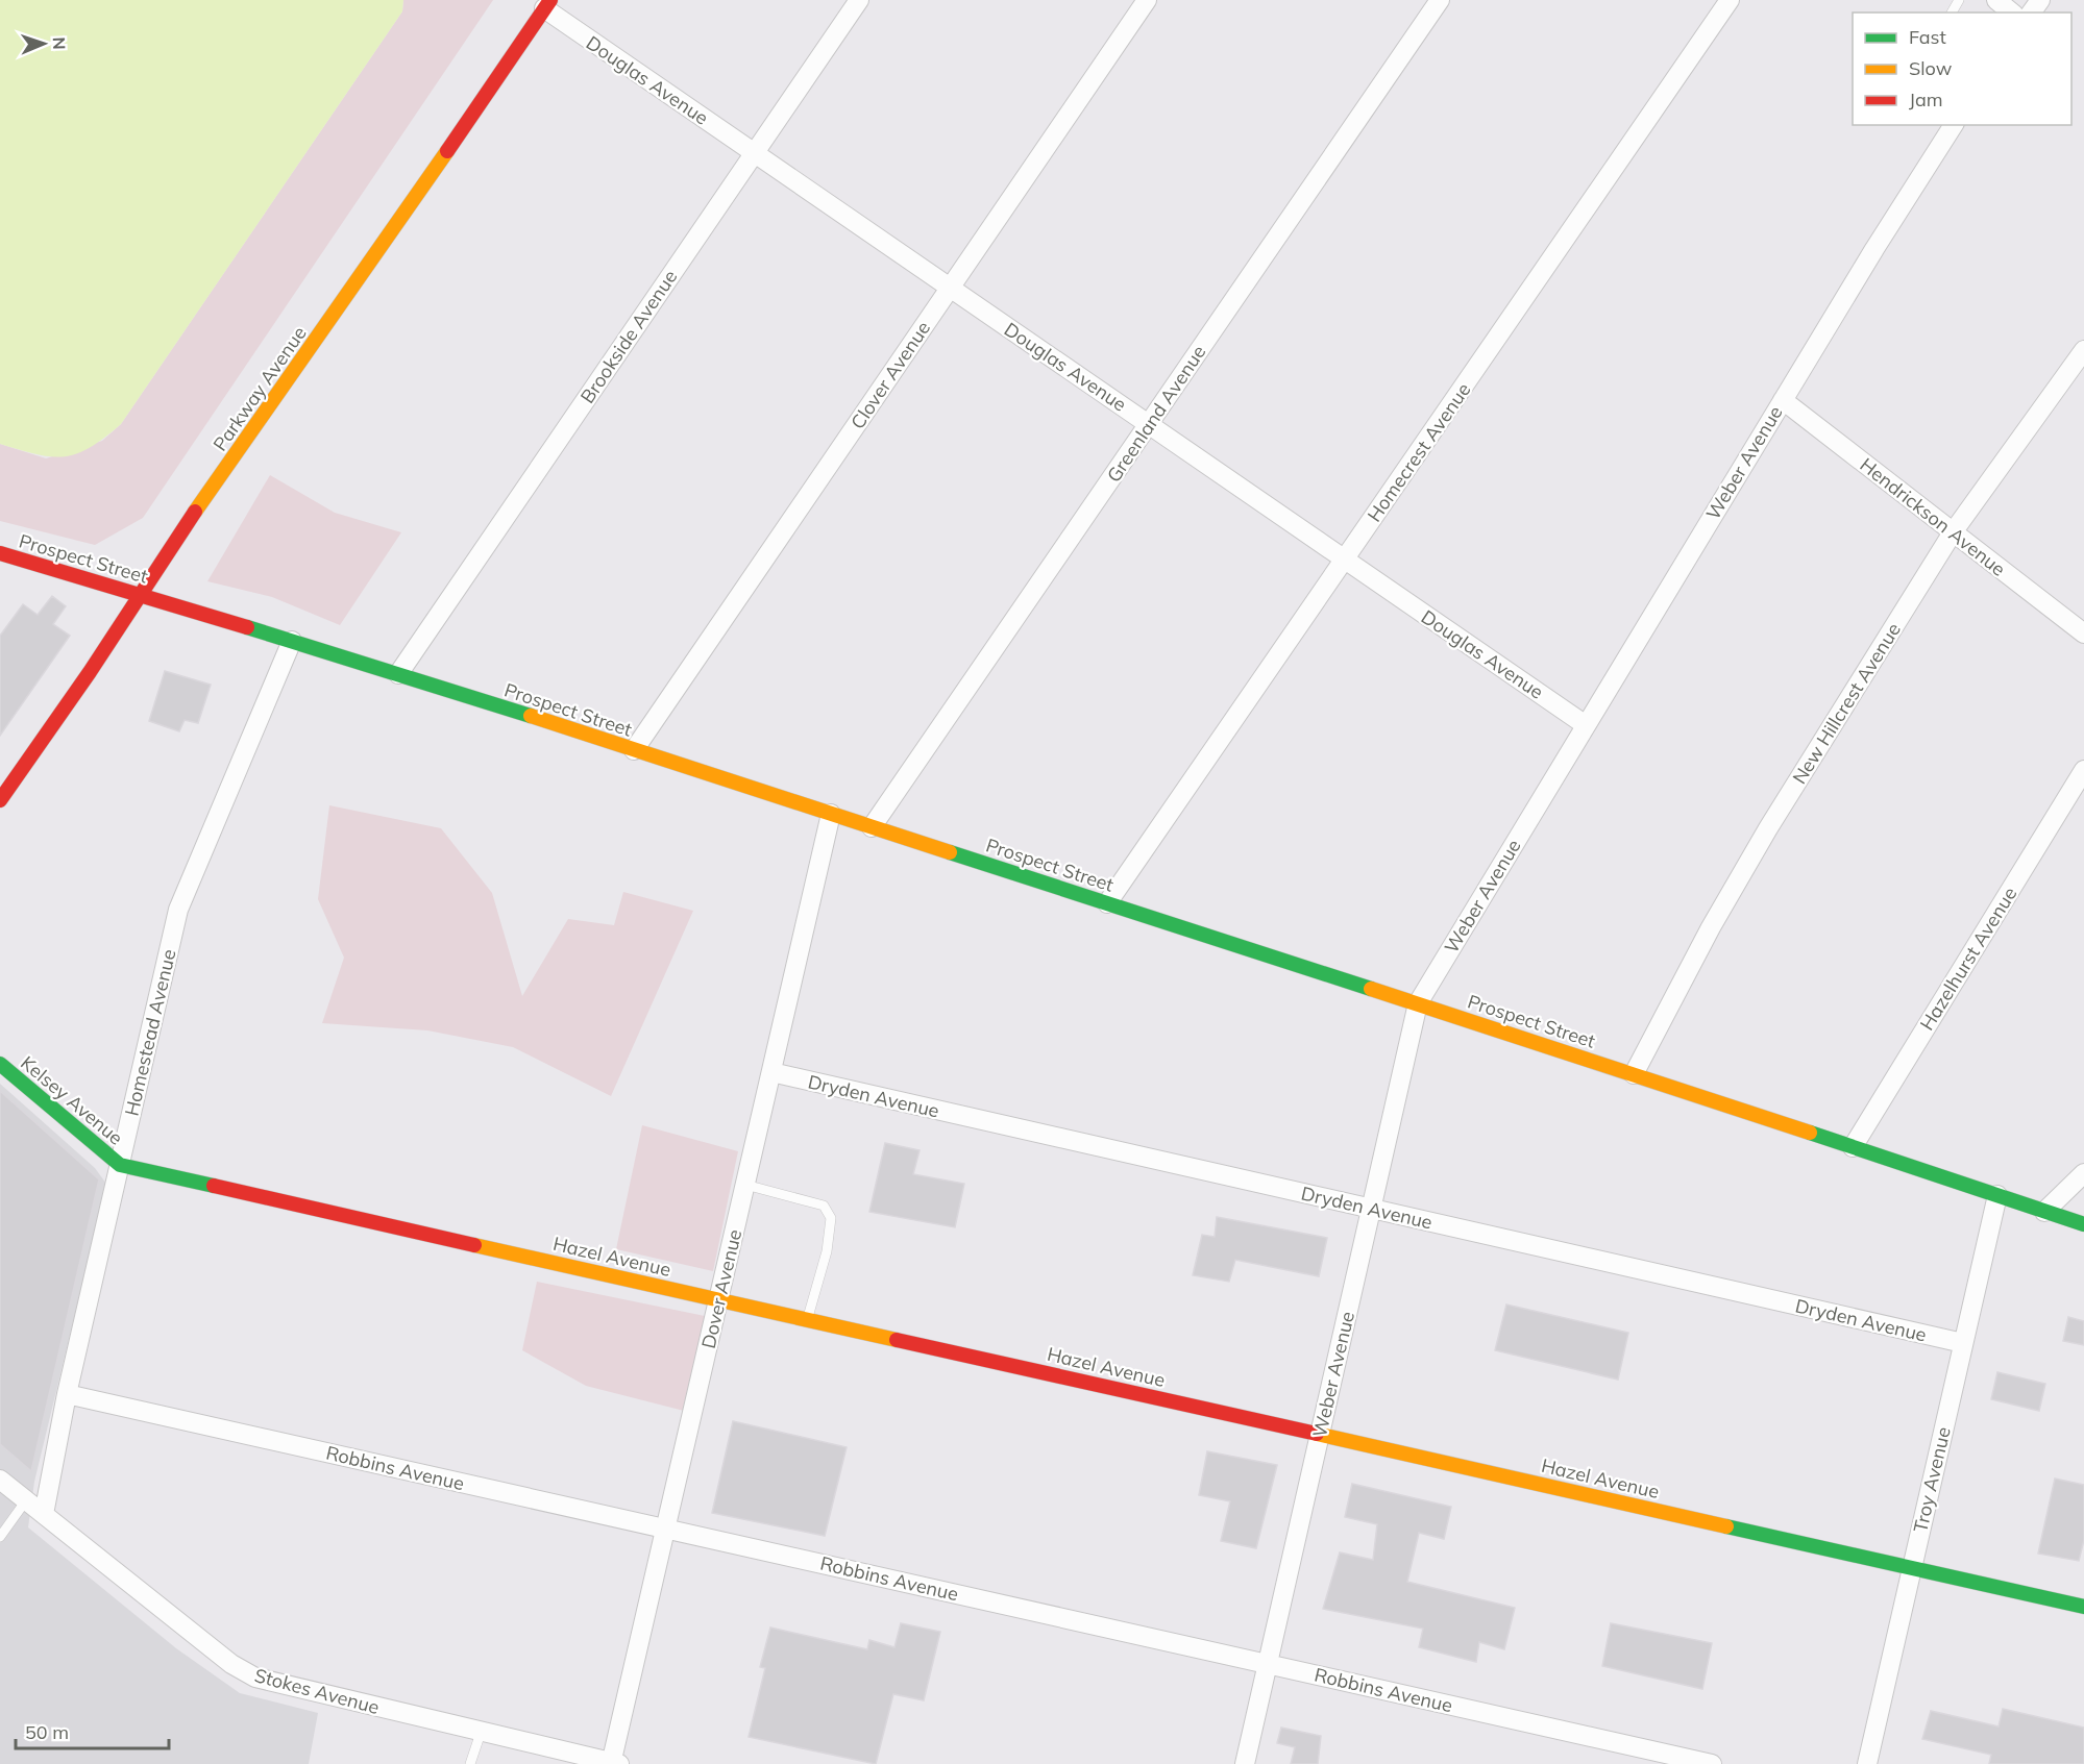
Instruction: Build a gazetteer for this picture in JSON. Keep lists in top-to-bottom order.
{
  "streets": {
    "street": [
      "Douglas Avenue",
      "Brookside Avenue",
      "Clover Avenue",
      "Parkway Avenue",
      "Greenland Avenue",
      "Homecrest Avenue",
      "Weber Avenue",
      "Hendrickson Avenue",
      "Prospect Street",
      "New Hillcrest Avenue",
      "Hazelhurst Avenue",
      "Homestead Avenue",
      "Dryden Avenue",
      "Kelsey Avenue",
      "Hazel Avenue",
      "Dover Avenue",
      "Robbins Avenue",
      "Troy Avenue",
      "Stokes Avenue"
    ]
  },
  "crossings": [
    ["Douglas Avenue", "Brookside Avenue"],
    ["Douglas Avenue", "Clover Avenue"],
    ["Douglas Avenue", "Parkway Avenue"],
    ["Douglas Avenue", "Greenland Avenue"],
    ["Douglas Avenue", "Homecrest Avenue"],
    ["Douglas Avenue", "Weber Avenue"],
    ["Brookside Avenue", "Prospect Street"],
    ["Clover Avenue", "Prospect Street"],
    ["Parkway Avenue", "Prospect Street"],
    ["Greenland Avenue", "Prospect Street"],
    ["Homecrest Avenue", "Prospect Street"],
    ["Weber Avenue", "Hendrickson Avenue"],
    ["Weber Avenue", "Prospect Street"],
    ["Weber Avenue", "Dryden Avenue"],
    ["Weber Avenue", "Hazel Avenue"],
    ["Weber Avenue", "Robbins Avenue"],
    ["Hendrickson Avenue", "New Hillcrest Avenue"],
    ["Prospect Street", "New Hillcrest Avenue"],
    ["Prospect Street", "Hazelhurst Avenue"],
    ["Prospect Street", "Homestead Avenue"],
    ["Prospect Street", "Dover Avenue"],
    ["Prospect Street", "Troy Avenue"],
    ["Homestead Avenue", "Kelsey Avenue"],
    ["Homestead Avenue", "Hazel Avenue"],
    ["Homestead Avenue", "Robbins Avenue"],
    ["Homestead Avenue", "Stokes Avenue"],
    ["Dryden Avenue", "Dover Avenue"],
    ["Dryden Avenue", "Troy Avenue"],
    ["Kelsey Avenue", "Hazel Avenue"],
    ["Hazel Avenue", "Dover Avenue"],
    ["Hazel Avenue", "Troy Avenue"],
    ["Dover Avenue", "Robbins Avenue"],
    ["Dover Avenue", "Stokes Avenue"]
  ],
  "legend": ["Fast", "Slow", "Jam"],
  "scale_bar": "50 m",
  "north": "right"
}
